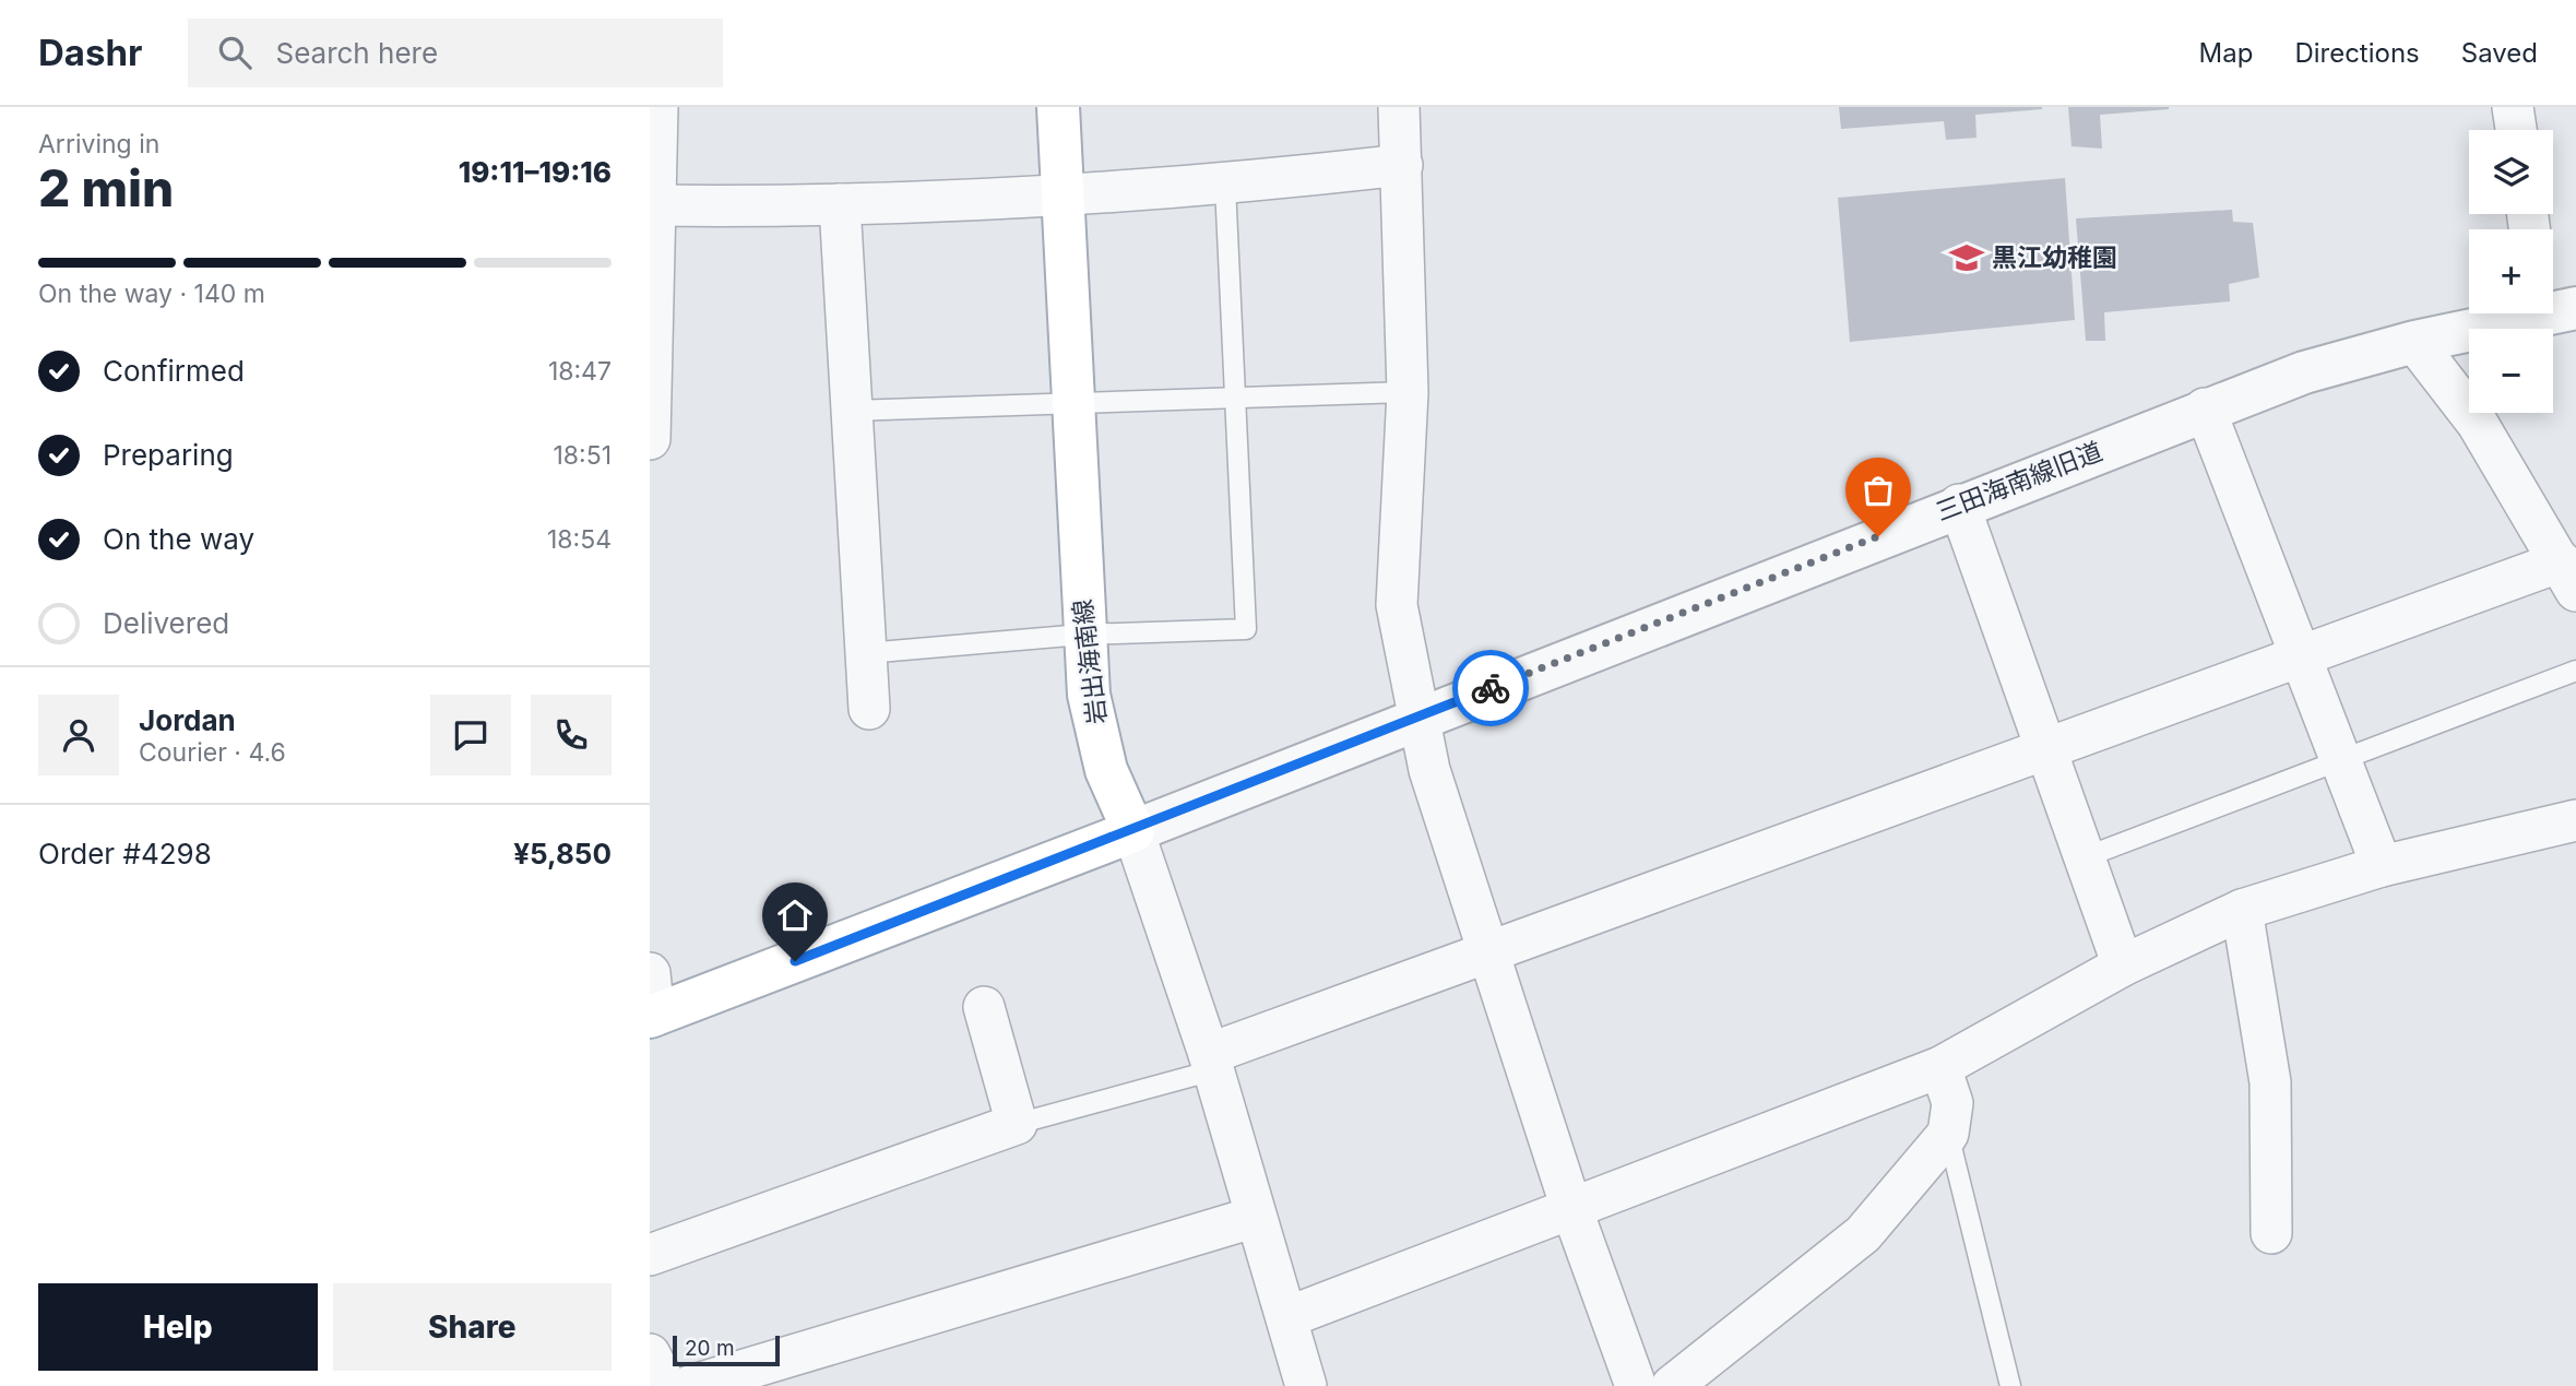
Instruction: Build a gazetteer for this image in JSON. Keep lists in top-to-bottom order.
{
  "streets": {
    "main road": ["岩出海南線"],
    "street": ["三田海南線旧道"]
  },
  "crossings": [
    ["三田海南線旧道", "岩出海南線"]
  ],
  "places": {
    "school or university": ["黒江幼稚園"]
  },
  "scale_bar": "20 m",
  "page": {
    "header": "Dashr",
    "search": "Search here",
    "nav": ["Map", "Directions", "Saved"],
    "heading": ["2 min", "Arriving in", "19:11–19:16"],
    "panel": [
      "Jordan",
      "Courier · 4.6",
      "Order #4298",
      "¥5,850"
    ],
    "map_buttons": ["+", "−"],
    "bar": "On the way · 140 m",
    "list": [
      ["Confirmed", "18:47"],
      ["Preparing", "18:51"],
      ["On the way", "18:54"],
      "Delivered"
    ],
    "buttons": ["Help", "Share"],
    "scale": "20 m"
  }
}
